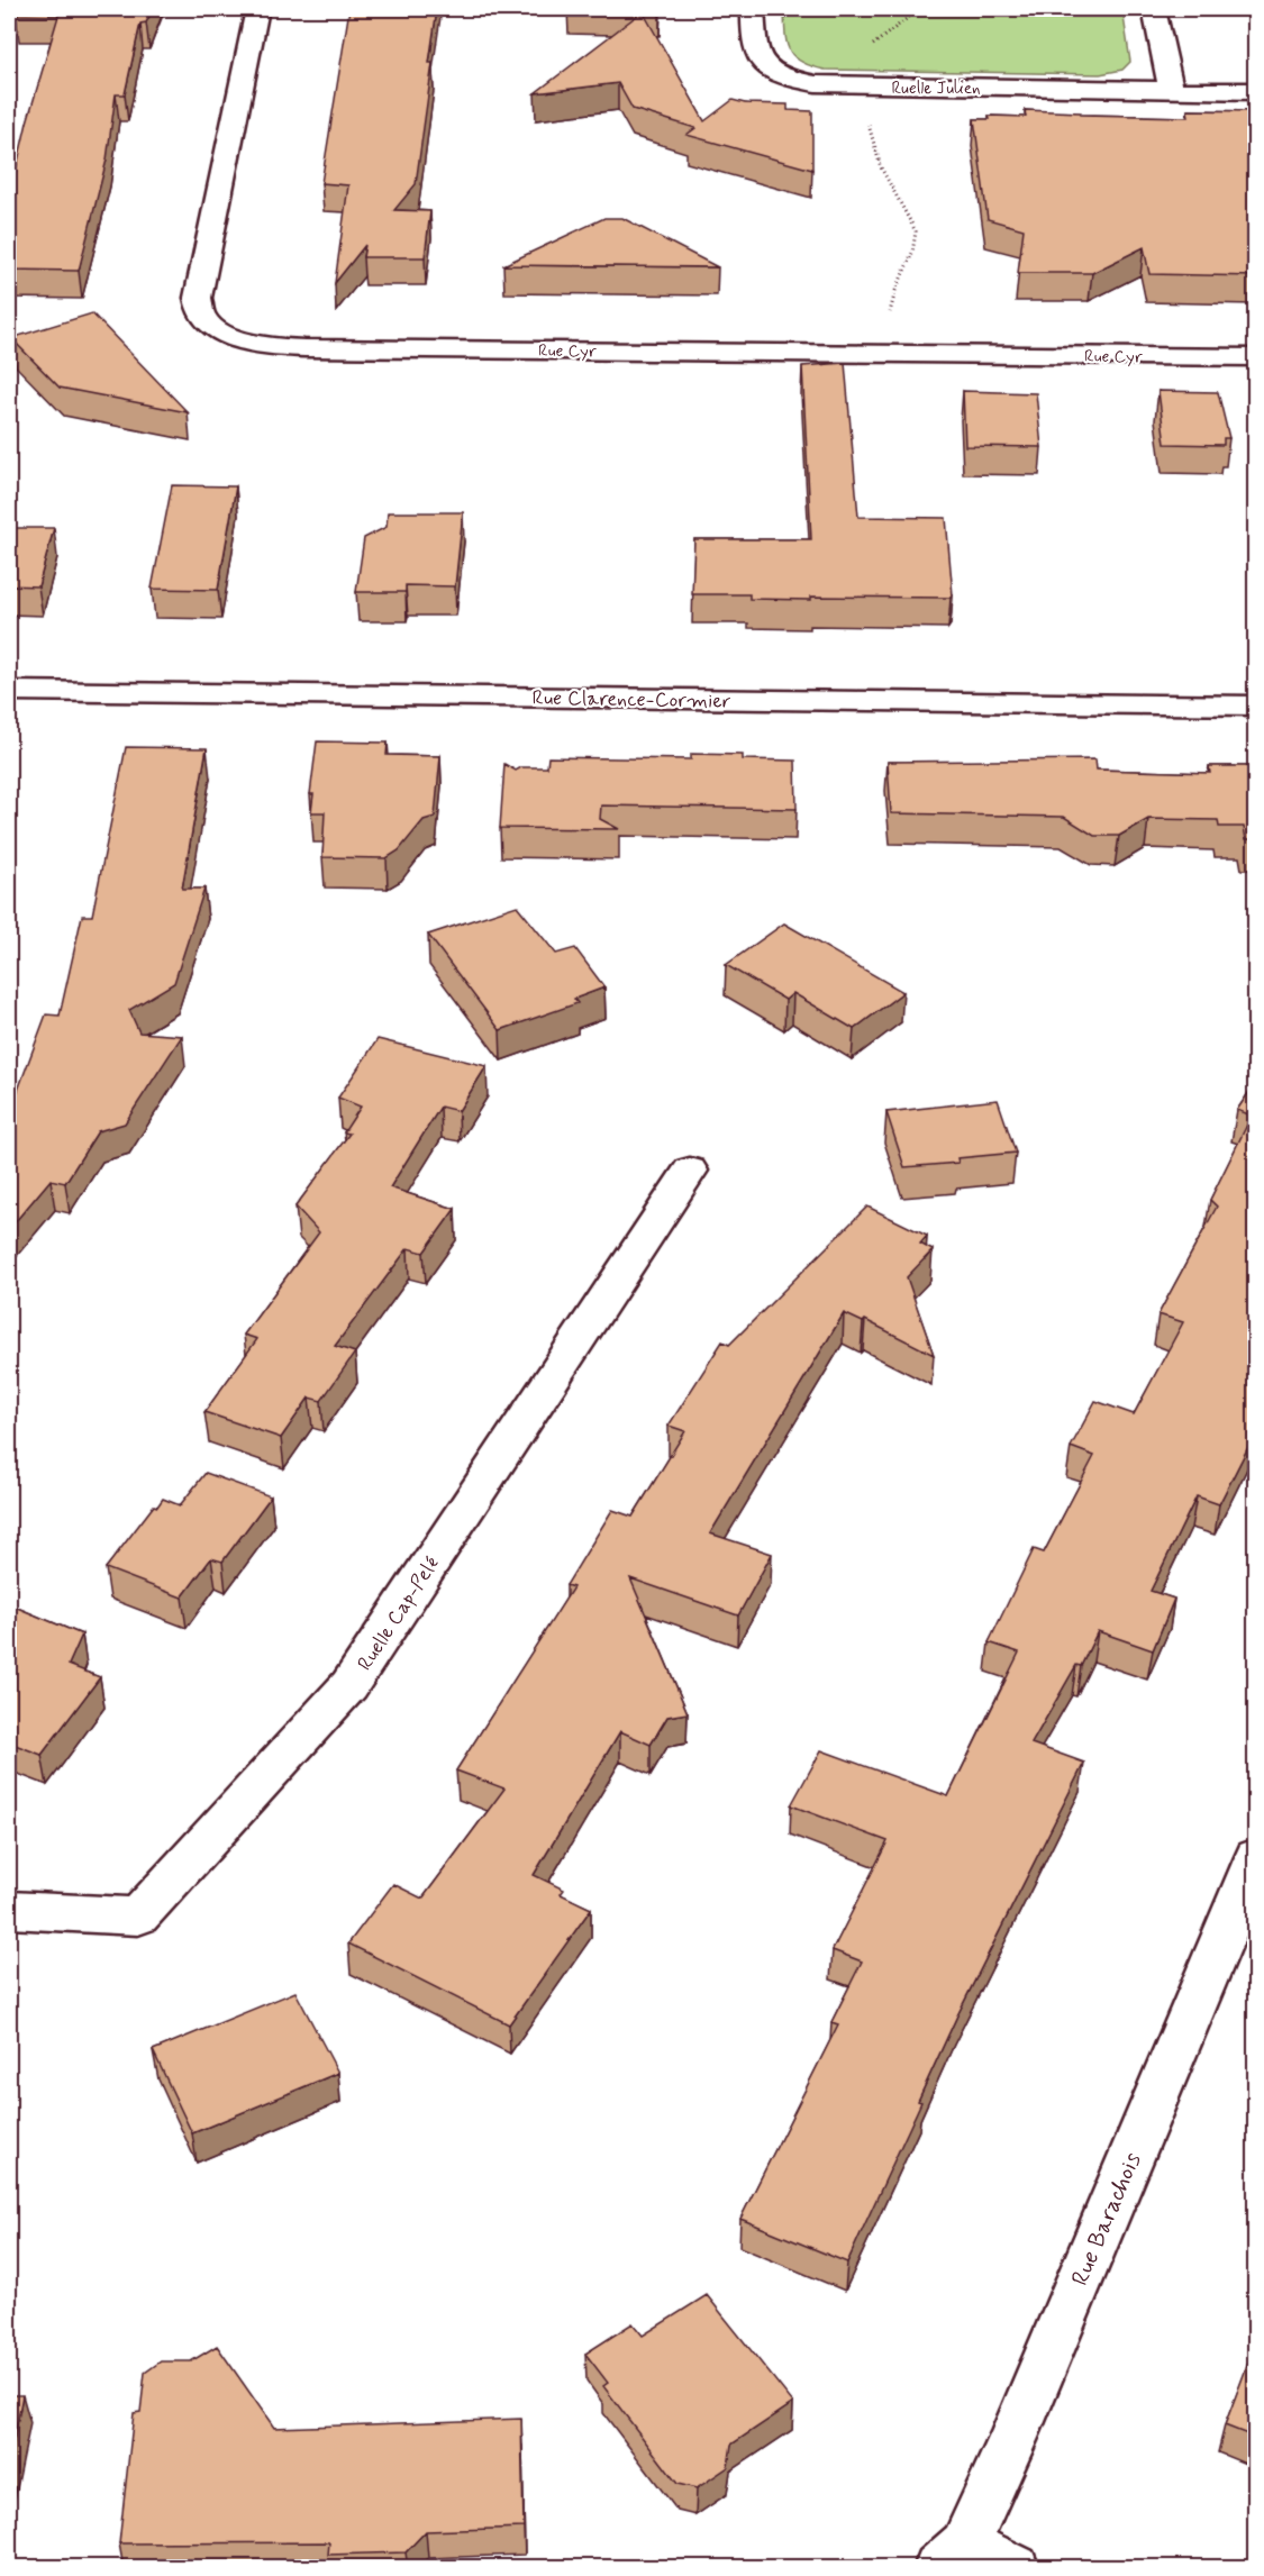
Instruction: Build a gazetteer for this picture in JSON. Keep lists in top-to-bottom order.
{
  "streets": {
    "street": [
      "Ruelle Julien",
      "Rue Cyr",
      "Rue Clarence-Cormier",
      "Ruelle Cap-Pelé",
      "Rue Barachois"
    ]
  }
}
